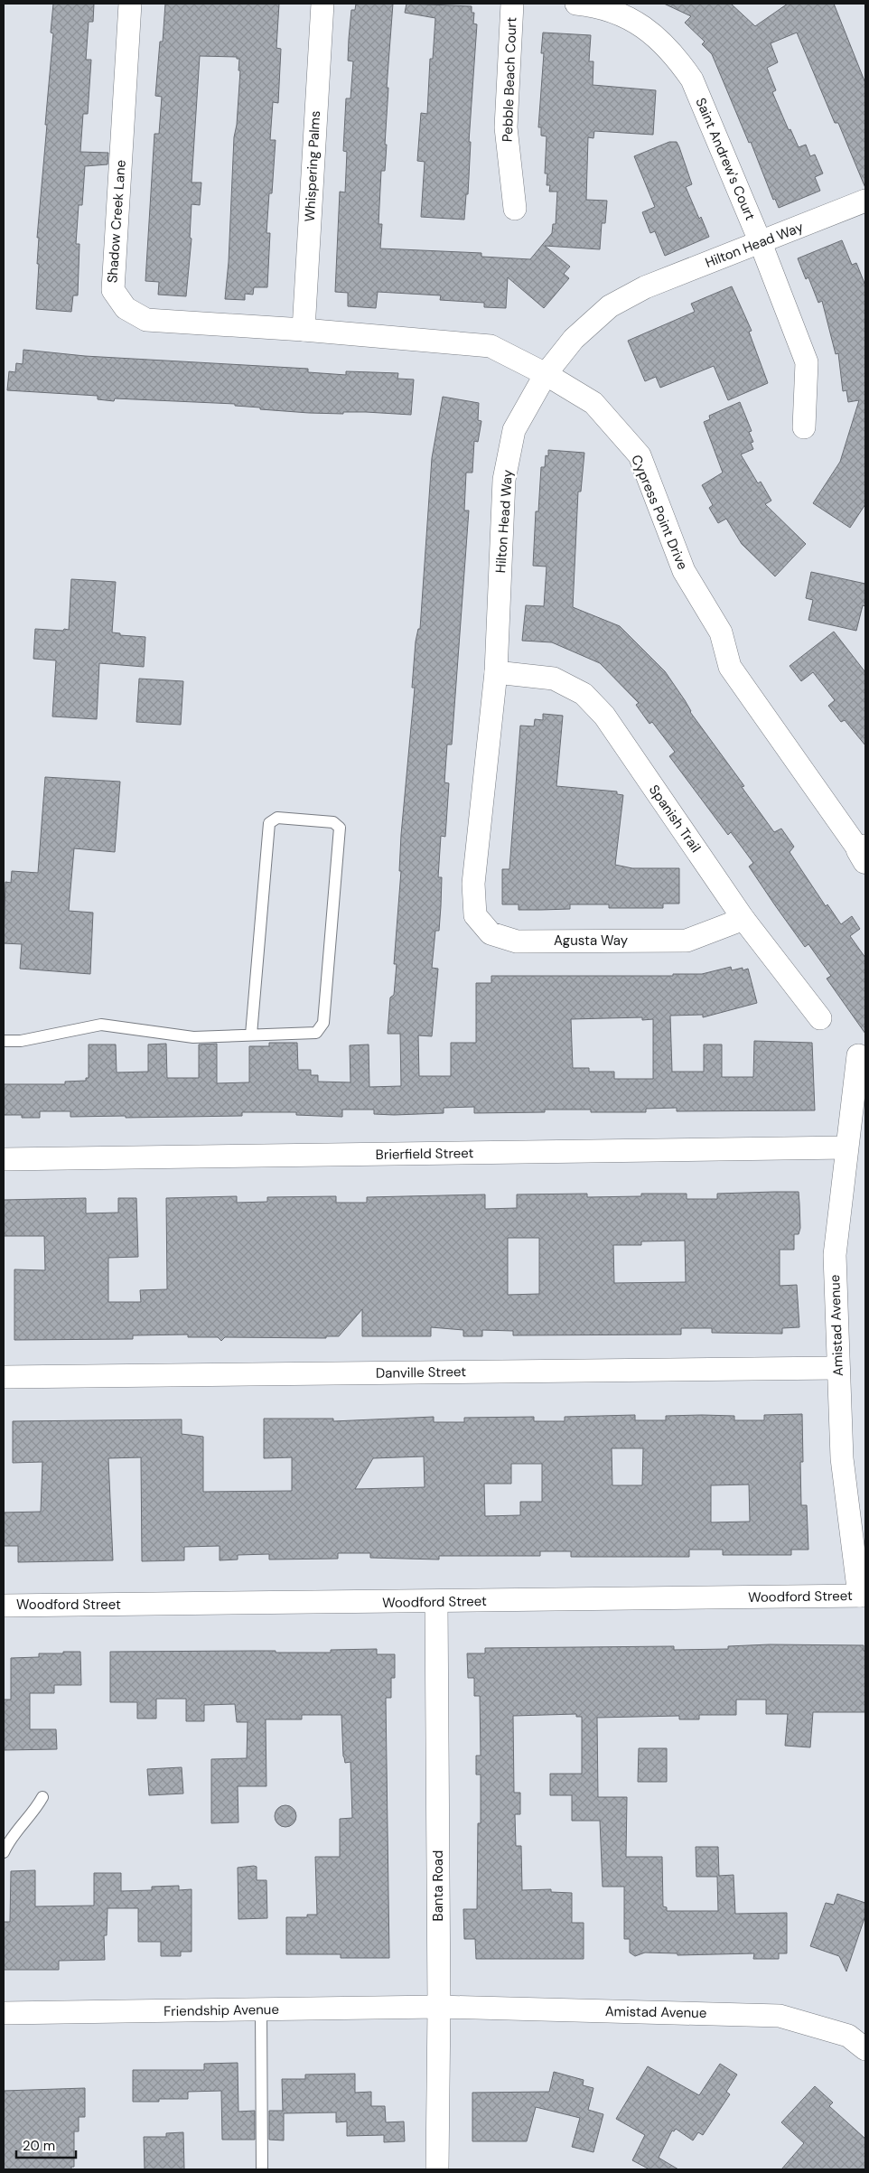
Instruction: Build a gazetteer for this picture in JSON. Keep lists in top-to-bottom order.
{
  "streets": {
    "street": [
      "Pebble Beach Court",
      "Saint Andrew's Court",
      "Whispering Palms",
      "Shadow Creek Lane",
      "Hilton Head Way",
      "Cypress Point Drive",
      "Spanish Trail",
      "Agusta Way",
      "Brierfield Street",
      "Amistad Avenue",
      "Danville Street",
      "Woodford Street",
      "Banta Road",
      "Friendship Avenue"
    ]
  },
  "crossings": [
    ["Saint Andrew's Court", "Hilton Head Way"],
    ["Whispering Palms", "Shadow Creek Lane"],
    ["Whispering Palms", "Cypress Point Drive"],
    ["Shadow Creek Lane", "Cypress Point Drive"],
    ["Hilton Head Way", "Cypress Point Drive"],
    ["Hilton Head Way", "Spanish Trail"],
    ["Hilton Head Way", "Agusta Way"],
    ["Spanish Trail", "Agusta Way"],
    ["Brierfield Street", "Amistad Avenue"],
    ["Amistad Avenue", "Danville Street"],
    ["Amistad Avenue", "Woodford Street"],
    ["Amistad Avenue", "Banta Road"],
    ["Amistad Avenue", "Friendship Avenue"],
    ["Woodford Street", "Banta Road"],
    ["Banta Road", "Friendship Avenue"]
  ],
  "scale_bar": "20 m"
}
